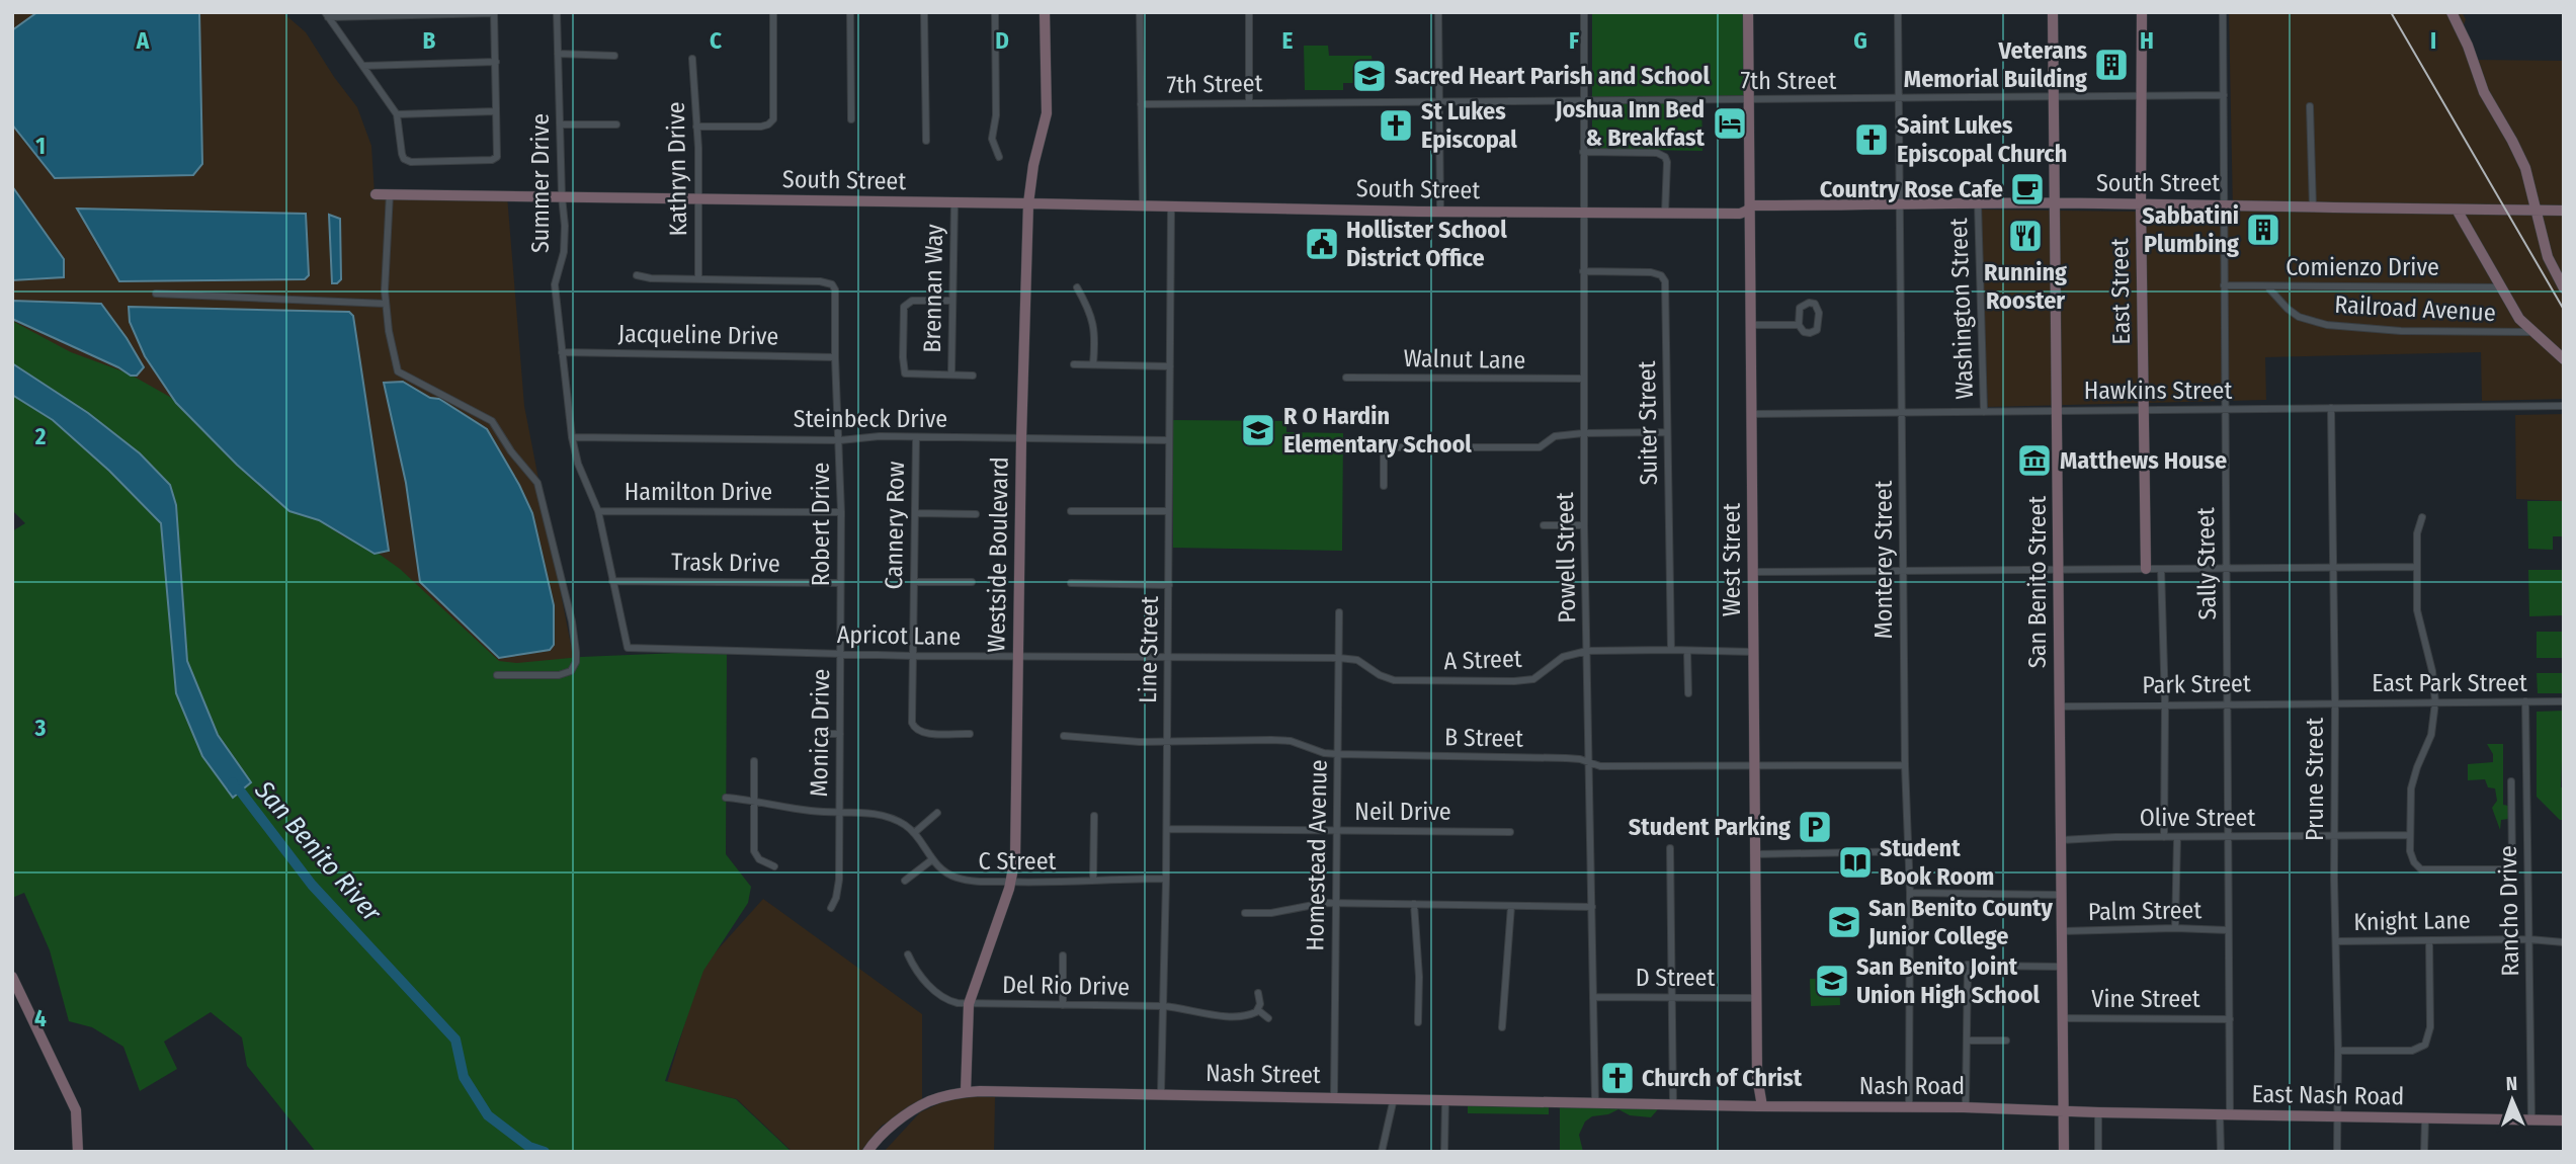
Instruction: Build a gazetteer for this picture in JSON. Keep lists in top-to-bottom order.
{
  "streets": {
    "street": [
      "7th Street",
      "Kathryn Drive",
      "South Street",
      "Summer Drive",
      "Comienzo Drive",
      "Brennan Way",
      "East Street",
      "Washington Street",
      "Railroad Avenue",
      "Jacqueline Drive",
      "Walnut Lane",
      "Hawkins Street",
      "Steinbeck Drive",
      "Suiter Street",
      "Hamilton Drive",
      "Robert Drive",
      "Cannery Row",
      "Westside Boulevard",
      "Powell Street",
      "West Street",
      "Monterey Street",
      "Trask Drive",
      "Sally Street",
      "San Benito Street",
      "Apricot Lane",
      "Line Street",
      "A Street",
      "East Park Street",
      "Park Street",
      "Monica Drive",
      "B Street",
      "Prune Street",
      "Neil Drive",
      "Olive Street",
      "Homestead Avenue",
      "C Street",
      "Palm Street",
      "Rancho Drive",
      "Knight Lane",
      "D Street",
      "Del Rio Drive",
      "Vine Street",
      "Nash Street",
      "Nash Road",
      "East Nash Road"
    ]
  },
  "crossings": [
    ["7th Street", "East Street"],
    ["7th Street", "Powell Street"],
    ["7th Street", "West Street"],
    ["7th Street", "Monterey Street"],
    ["7th Street", "Sally Street"],
    ["7th Street", "San Benito Street"],
    ["Kathryn Drive", "South Street"],
    ["Kathryn Drive", "Robert Drive"],
    ["South Street", "Summer Drive"],
    ["South Street", "Brennan Way"],
    ["South Street", "East Street"],
    ["South Street", "Washington Street"],
    ["South Street", "Westside Boulevard"],
    ["South Street", "Powell Street"],
    ["South Street", "West Street"],
    ["South Street", "Monterey Street"],
    ["South Street", "Sally Street"],
    ["South Street", "San Benito Street"],
    ["South Street", "Line Street"],
    ["Summer Drive", "Jacqueline Drive"],
    ["Summer Drive", "Steinbeck Drive"],
    ["Summer Drive", "Hamilton Drive"],
    ["Summer Drive", "Trask Drive"],
    ["Summer Drive", "Apricot Lane"],
    ["Comienzo Drive", "Railroad Avenue"],
    ["Comienzo Drive", "Sally Street"],
    ["East Street", "Hawkins Street"],
    ["Washington Street", "Hawkins Street"],
    ["Jacqueline Drive", "Robert Drive"],
    ["Walnut Lane", "Powell Street"],
    ["Hawkins Street", "West Street"],
    ["Hawkins Street", "Monterey Street"],
    ["Hawkins Street", "Sally Street"],
    ["Hawkins Street", "San Benito Street"],
    ["Hawkins Street", "Prune Street"],
    ["Steinbeck Drive", "Robert Drive"],
    ["Steinbeck Drive", "Cannery Row"],
    ["Steinbeck Drive", "Westside Boulevard"],
    ["Steinbeck Drive", "Line Street"],
    ["Suiter Street", "Powell Street"],
    ["Suiter Street", "A Street"],
    ["Hamilton Drive", "Robert Drive"],
    ["Robert Drive", "Trask Drive"],
    ["Robert Drive", "Apricot Lane"],
    ["Robert Drive", "Monica Drive"],
    ["Cannery Row", "Apricot Lane"],
    ["Westside Boulevard", "Apricot Lane"],
    ["Westside Boulevard", "C Street"],
    ["Westside Boulevard", "Del Rio Drive"],
    ["Westside Boulevard", "Nash Street"],
    ["Powell Street", "A Street"],
    ["Powell Street", "B Street"],
    ["Powell Street", "D Street"],
    ["Powell Street", "Nash Street"],
    ["Powell Street", "Nash Road"],
    ["West Street", "A Street"],
    ["West Street", "B Street"],
    ["West Street", "D Street"],
    ["West Street", "Nash Road"],
    ["Monterey Street", "B Street"],
    ["Monterey Street", "Nash Road"],
    ["Sally Street", "Park Street"],
    ["Sally Street", "Olive Street"],
    ["Sally Street", "Palm Street"],
    ["Sally Street", "Vine Street"],
    ["Sally Street", "Nash Road"],
    ["Sally Street", "East Nash Road"],
    ["San Benito Street", "Park Street"],
    ["San Benito Street", "Olive Street"],
    ["San Benito Street", "Palm Street"],
    ["San Benito Street", "Vine Street"],
    ["San Benito Street", "Nash Road"],
    ["Apricot Lane", "Line Street"],
    ["Apricot Lane", "A Street"],
    ["Apricot Lane", "Monica Drive"],
    ["Apricot Lane", "Homestead Avenue"],
    ["Line Street", "B Street"],
    ["Line Street", "Neil Drive"],
    ["Line Street", "C Street"],
    ["Line Street", "Del Rio Drive"],
    ["Line Street", "Nash Street"],
    ["A Street", "Homestead Avenue"],
    ["East Park Street", "Park Street"],
    ["East Park Street", "Prune Street"],
    ["East Park Street", "Rancho Drive"],
    ["Park Street", "Prune Street"],
    ["Monica Drive", "C Street"],
    ["B Street", "Homestead Avenue"],
    ["Prune Street", "Olive Street"],
    ["Prune Street", "Knight Lane"],
    ["Prune Street", "East Nash Road"],
    ["Neil Drive", "Homestead Avenue"],
    ["Homestead Avenue", "Nash Street"],
    ["Rancho Drive", "Knight Lane"],
    ["Rancho Drive", "East Nash Road"],
    ["Nash Street", "Nash Road"],
    ["Nash Road", "East Nash Road"]
  ],
  "water": ["San Benito River"],
  "places": {
    "building": ["Veterans Memorial Building", "Sabbatini Plumbing"],
    "school or university": [
      "Sacred Heart Parish and School",
      "R O Hardin Elementary School",
      "San Benito County Junior College",
      "San Benito Joint Union High School"
    ],
    "hotel": ["Joshua Inn Bed & Breakfast"],
    "church": ["St Lukes Episcopal", "Saint Lukes Episcopal Church", "Church of Christ"],
    "cafe": ["Country Rose Cafe"],
    "restaurant": ["Running Rooster"],
    "public building": ["Hollister School District Office"],
    "museum": ["Matthews House"],
    "parking": ["Student Parking"],
    "library": ["Student Book Room"]
  },
  "north": "top",
  "grid": {
    "columns": [
      "A",
      "B",
      "C",
      "D",
      "E",
      "F",
      "G",
      "H",
      "I"
    ],
    "rows": [
      "1",
      "2",
      "3",
      "4"
    ]
  }
}
